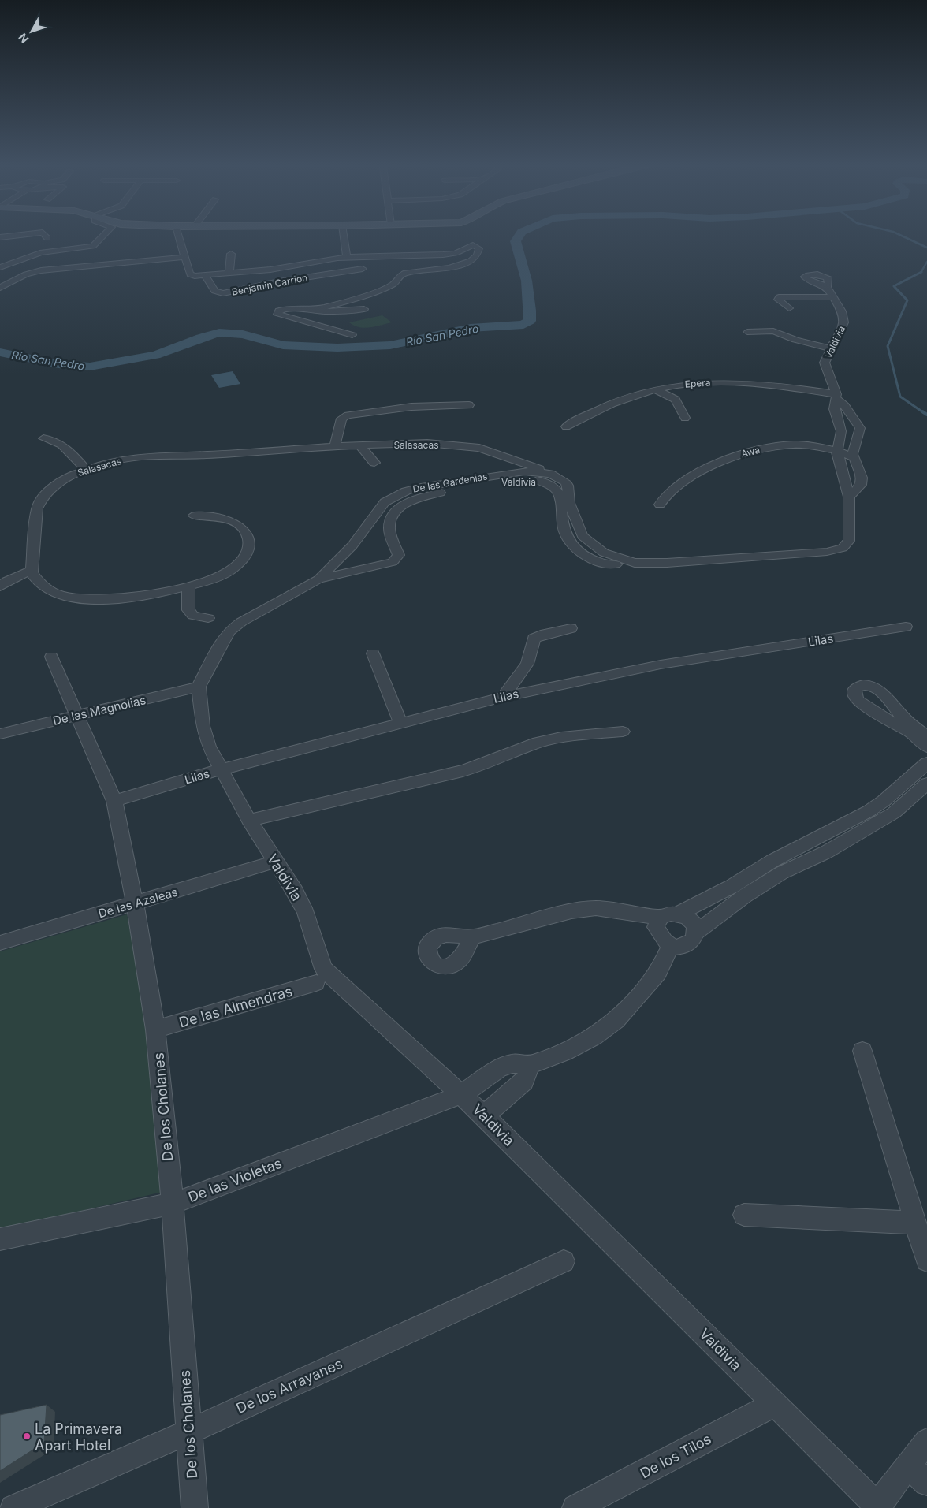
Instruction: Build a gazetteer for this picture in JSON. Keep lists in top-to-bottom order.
{
  "streets": {
    "street": [
      "Benjamin Carrion",
      "Valdivia",
      "Epera",
      "Salasacas",
      "Awa",
      "De las Gardenias",
      "Lilas",
      "De las Magnolias",
      "De las Azaleas",
      "De las Almendras",
      "De los Cholanes",
      "De las Violetas",
      "De los Arrayanes",
      "De los Tilos"
    ]
  },
  "crossings": [
    ["Valdivia", "Epera"],
    ["Valdivia", "Awa"],
    ["Valdivia", "De las Gardenias"],
    ["Valdivia", "Lilas"],
    ["Valdivia", "De las Magnolias"],
    ["Valdivia", "De las Azaleas"],
    ["Valdivia", "De las Violetas"],
    ["Valdivia", "De los Tilos"],
    ["Salasacas", "De las Gardenias"],
    ["De las Gardenias", "De las Magnolias"],
    ["Lilas", "De los Cholanes"],
    ["De las Magnolias", "De los Cholanes"],
    ["De las Azaleas", "De los Cholanes"],
    ["De las Almendras", "De los Cholanes"],
    ["De los Cholanes", "De las Violetas"],
    ["De los Cholanes", "De los Arrayanes"]
  ],
  "water": ["Río San Pedro"],
  "places": ["La Primavera Apart Hotel"],
  "north": "bottom left"
}
